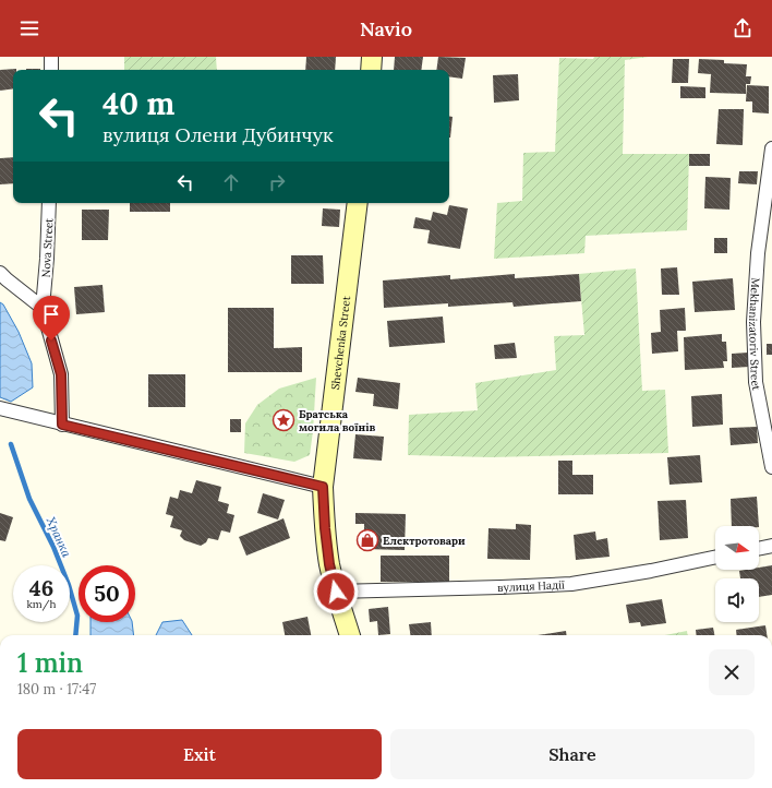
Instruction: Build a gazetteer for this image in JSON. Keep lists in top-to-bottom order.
{
  "streets": {
    "main road": ["Shevchenka Street"],
    "street": ["Nova Street", "Mekhanizatoriv Street", "вулиця Надії"]
  },
  "crossings": [
    ["Shevchenka Street", "вулиця Надії"]
  ],
  "water": ["Хранка"],
  "places": {
    "place": ["Братська могила воїнів"],
    "shop": ["Електротовари"]
  },
  "north": "right",
  "page": {
    "header": "Navio",
    "turn": ["40 m", "вулиця Олени Дубинчук"],
    "speed": "46 km/h",
    "limit": "50",
    "heading": ["1 min", "180 m · 17:47"],
    "buttons": ["Exit", "Share"]
  }
}
